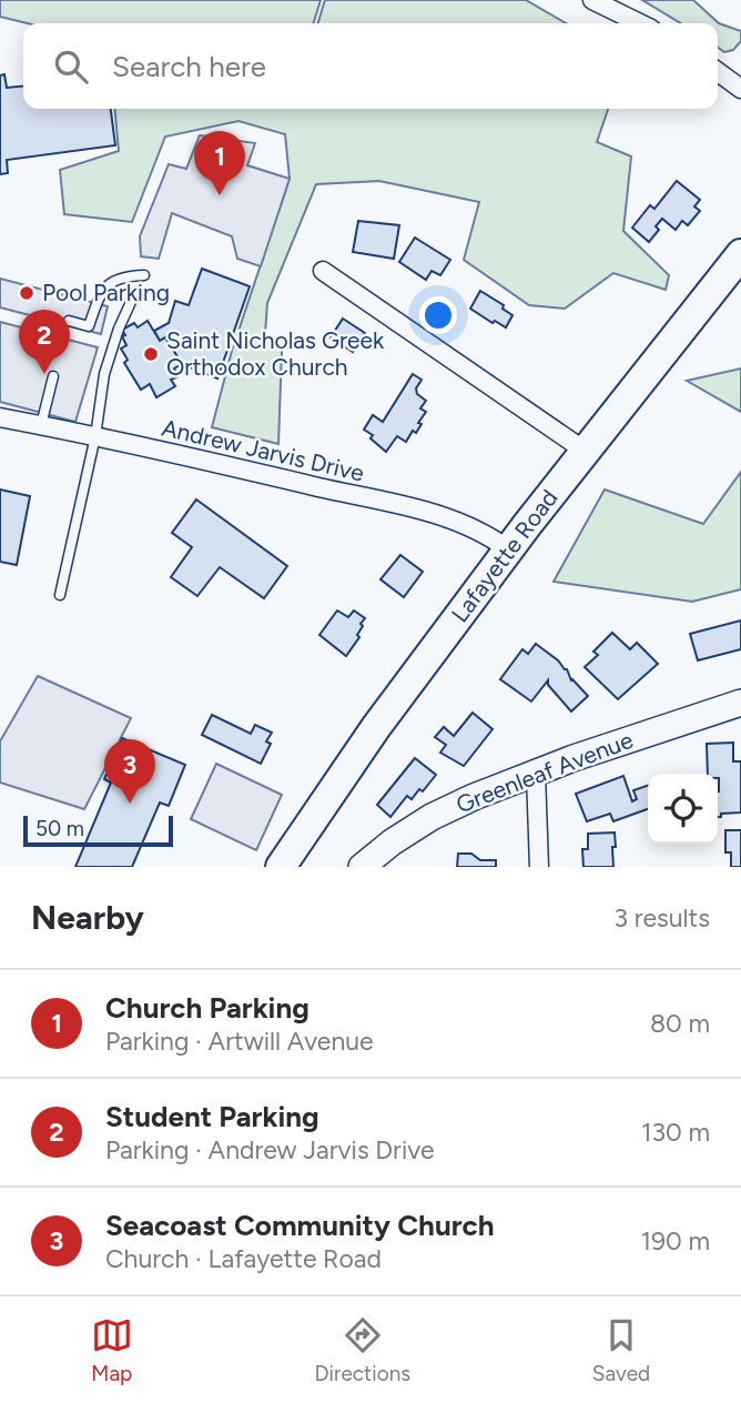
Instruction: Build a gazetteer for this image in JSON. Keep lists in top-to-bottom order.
{
  "streets": {
    "main road": ["Lafayette Road"],
    "street": ["Andrew Jarvis Drive", "Greenleaf Avenue"]
  },
  "crossings": [
    ["Andrew Jarvis Drive", "Lafayette Road"]
  ],
  "places": ["Pool Parking", "Saint Nicholas Greek Orthodox Church"],
  "scale_bar": "50 m",
  "page": {
    "search": "Search here",
    "pins": ["1", "2", "3"],
    "scale": "50 m",
    "heading": ["Nearby", "3 results"],
    "list": [
      {
        "mark": "1",
        "name": "Church Parking",
        "note": "Parking · Artwill Avenue",
        "value": "80 m"
      },
      {
        "mark": "2",
        "name": "Student Parking",
        "note": "Parking · Andrew Jarvis Drive",
        "value": "130 m"
      },
      {
        "mark": "3",
        "name": "Seacoast Community Church",
        "note": "Church · Lafayette Road",
        "value": "190 m"
      }
    ],
    "nav": ["Map", "Directions", "Saved"]
  }
}
